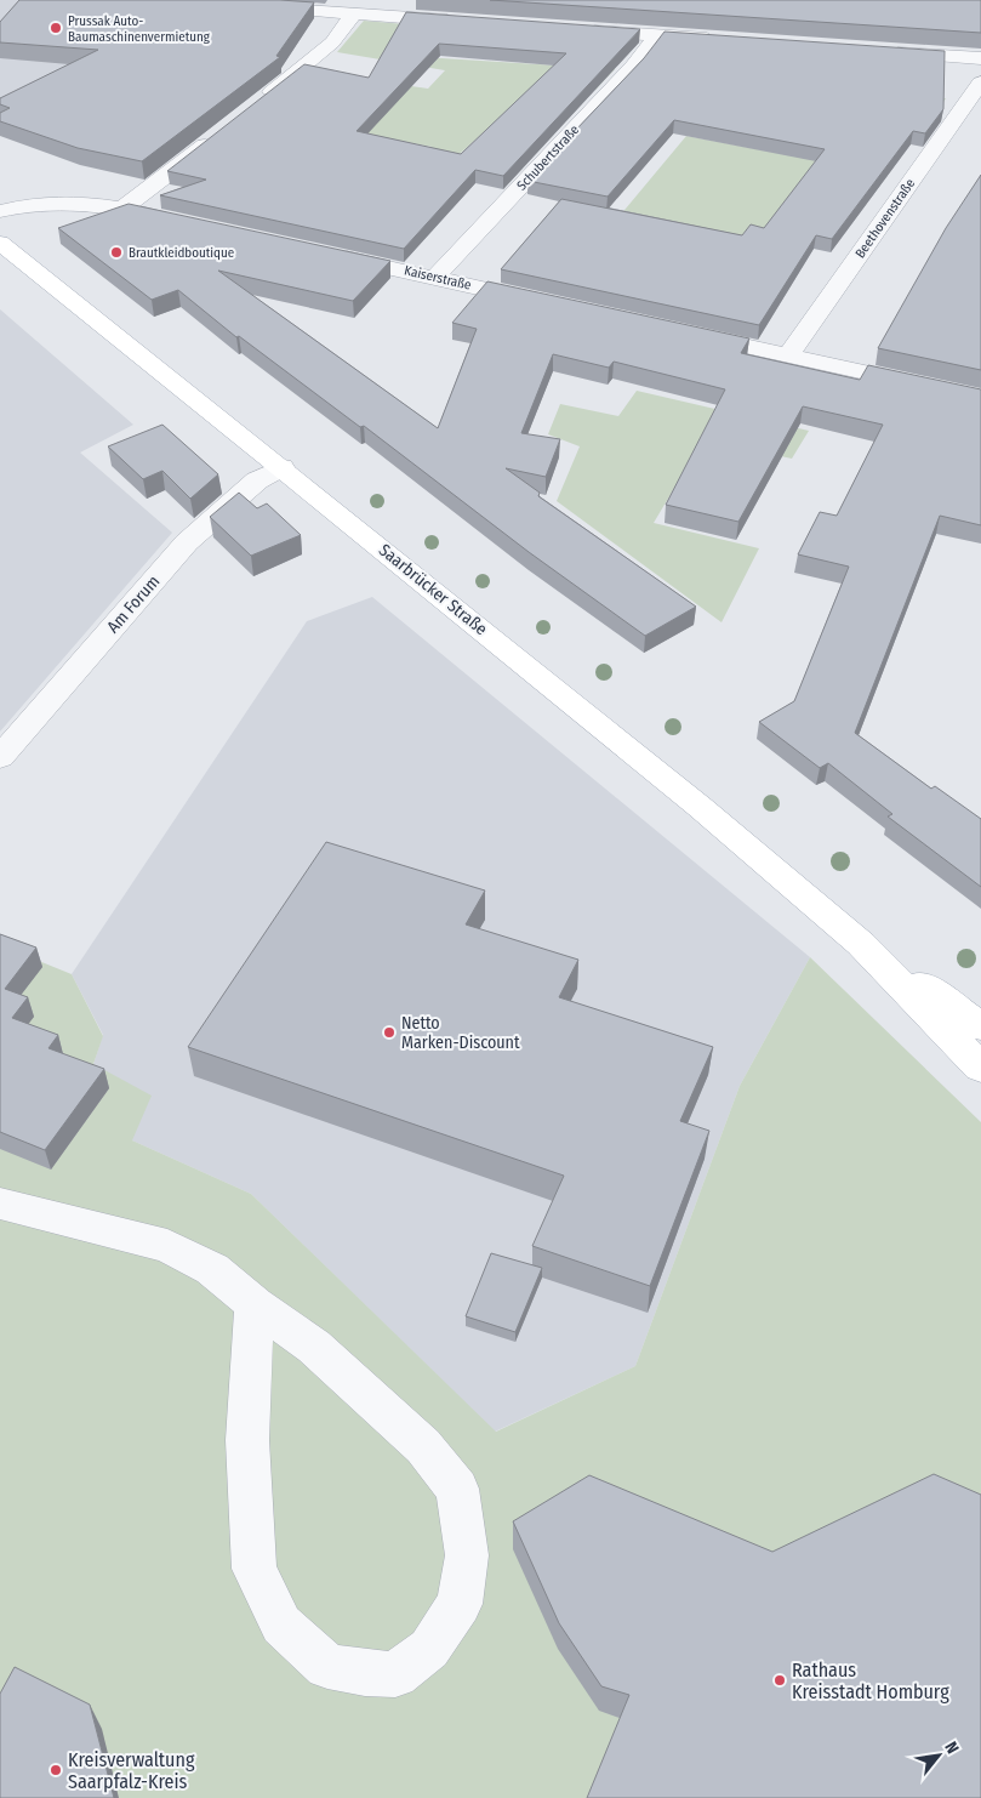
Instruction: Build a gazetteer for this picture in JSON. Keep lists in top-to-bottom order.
{
  "streets": {
    "main road": ["Saarbrücker Straße"],
    "street": [
      "Schubertstraße",
      "Beethovenstraße",
      "Kaiserstraße",
      "Am Forum"
    ]
  },
  "crossings": [
    ["Schubertstraße", "Kaiserstraße"],
    ["Saarbrücker Straße", "Am Forum"]
  ],
  "places": [
    "Prussak Auto- Baumaschinenvermietung",
    "Brautkleidboutique",
    "Netto Marken-Discount",
    "Rathaus Kreisstadt Homburg",
    "Kreisverwaltung Saarpfalz-Kreis"
  ],
  "north": "top right"
}
